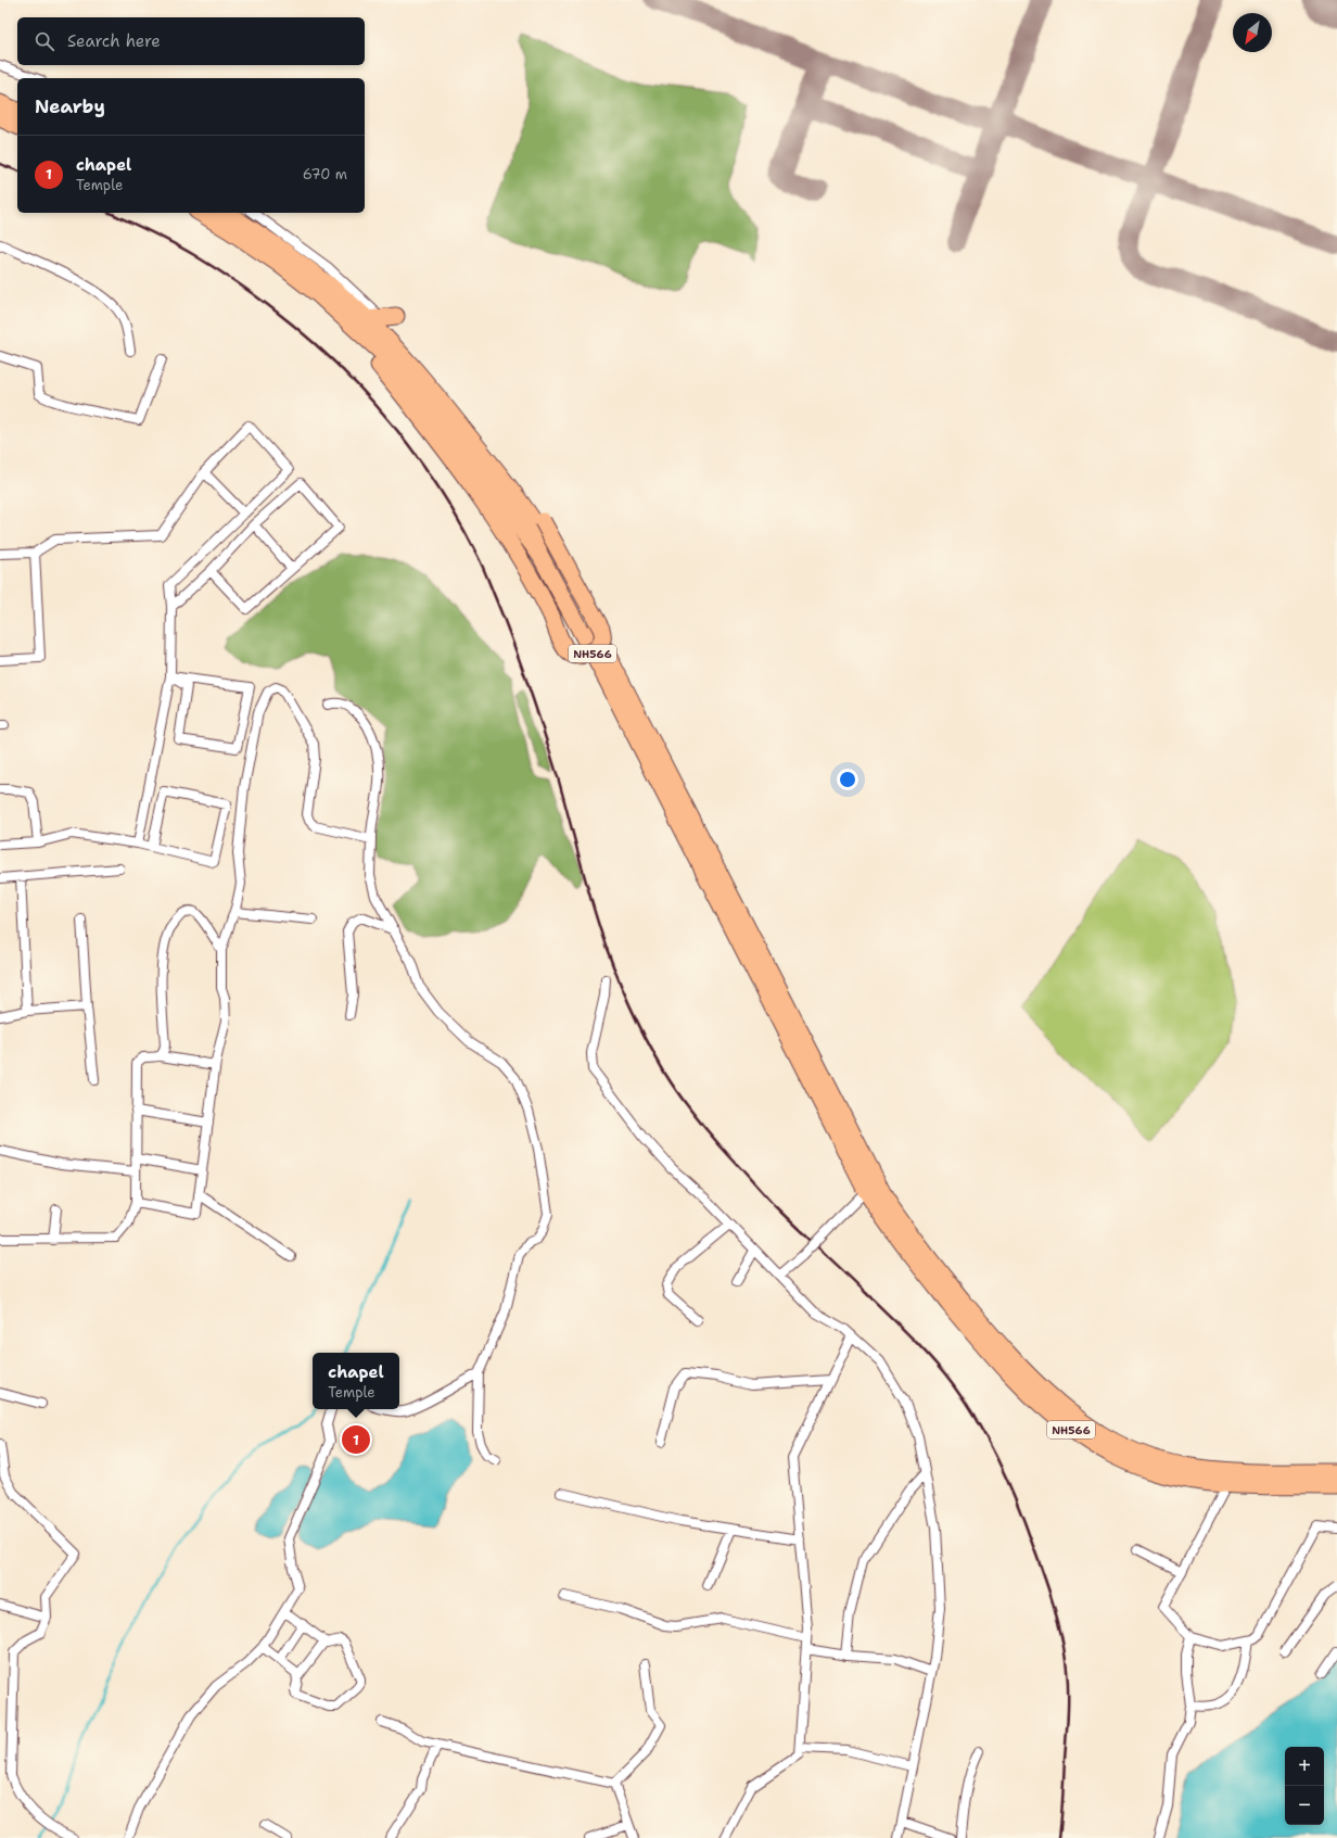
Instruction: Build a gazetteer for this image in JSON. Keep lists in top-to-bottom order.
{
  "streets": {
    "highway": ["NH566"]
  },
  "north": "bottom left",
  "page": {
    "search": "Search here",
    "heading": "Nearby",
    "list": [
      {
        "mark": "1",
        "name": "chapel",
        "note": "Temple",
        "value": "670 m"
      }
    ],
    "popup": ["chapel", "Temple"],
    "pins": "1",
    "map_buttons": ["+", "−"]
  }
}
